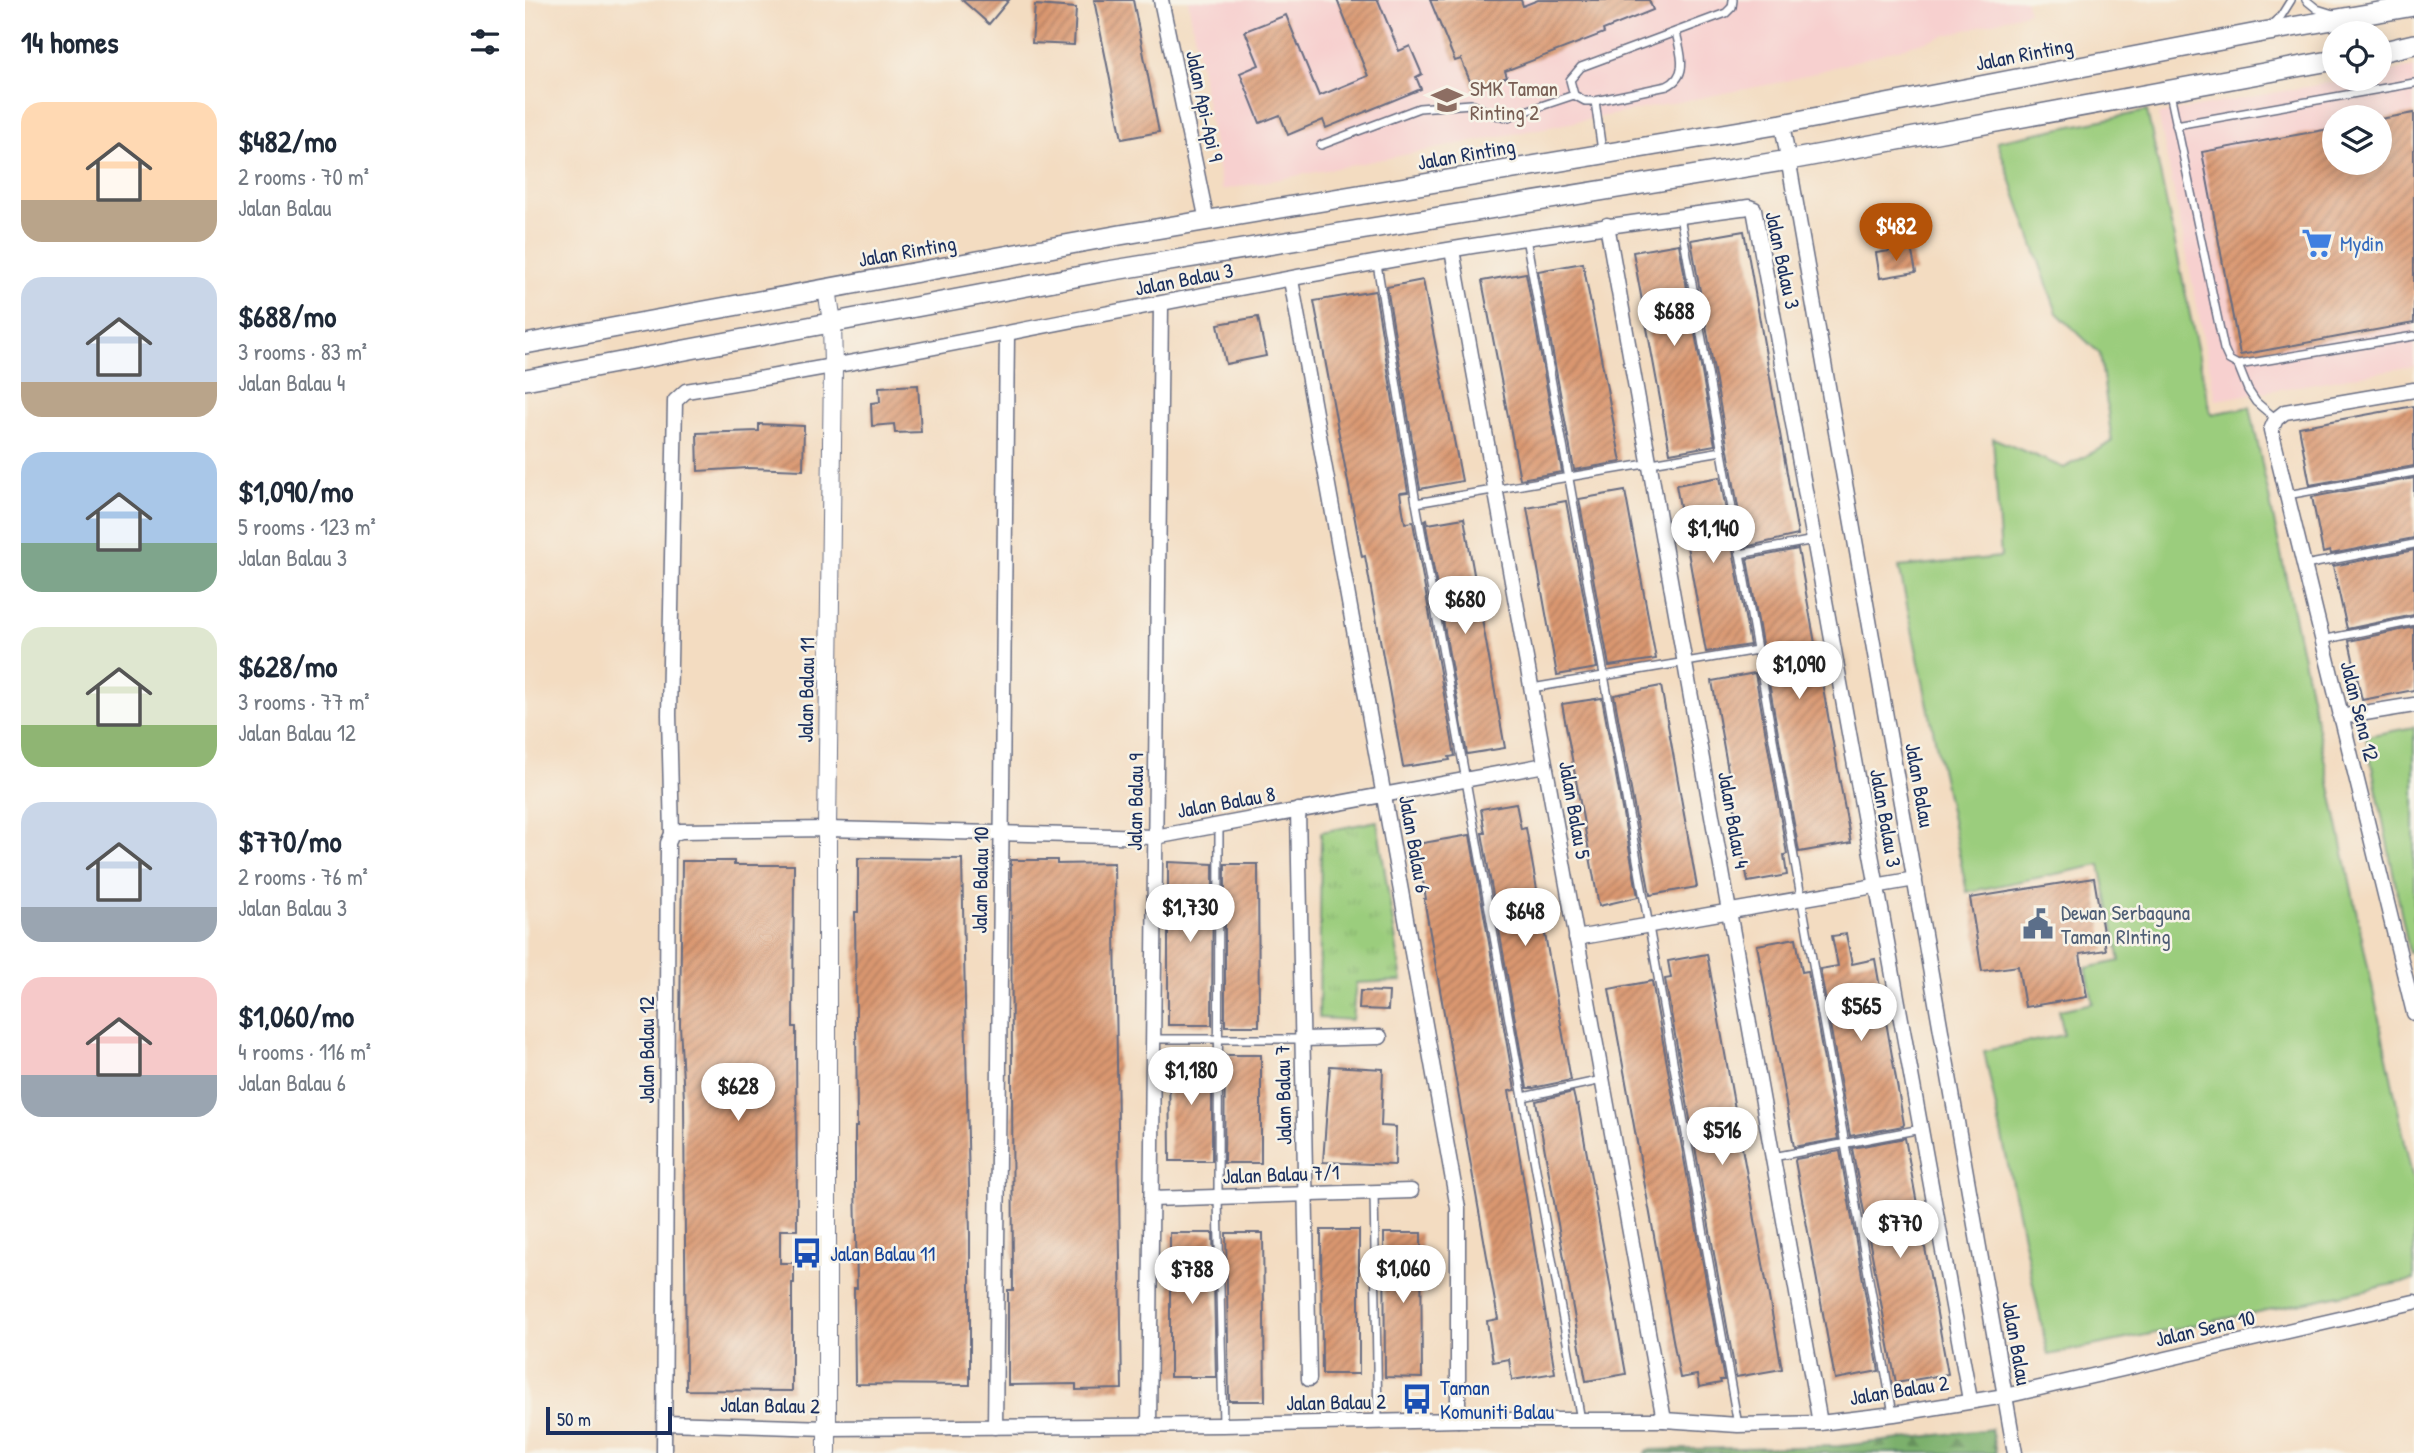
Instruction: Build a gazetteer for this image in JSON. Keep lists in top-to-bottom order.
{
  "streets": {
    "main road": ["Jalan Rinting"],
    "street": [
      "Jalan Api-Api 9",
      "Jalan Balau 3",
      "Jalan Balau 11",
      "Jalan Sena 12",
      "Jalan Balau",
      "Jalan Balau 9",
      "Jalan Balau 8",
      "Jalan Balau 5",
      "Jalan Balau 4",
      "Jalan Balau 6",
      "Jalan Balau 10",
      "Jalan Balau 12",
      "Jalan Balau 7",
      "Jalan Balau 7/1",
      "Jalan Sena 10",
      "Jalan Balau 2"
    ]
  },
  "crossings": [
    ["Jalan Rinting", "Jalan Api-Api 9"],
    ["Jalan Rinting", "Jalan Balau 11"],
    ["Jalan Rinting", "Jalan Balau"],
    ["Jalan Balau 3", "Jalan Balau 11"],
    ["Jalan Balau 3", "Jalan Balau 9"],
    ["Jalan Balau 3", "Jalan Balau 5"],
    ["Jalan Balau 3", "Jalan Balau 4"],
    ["Jalan Balau 3", "Jalan Balau 6"],
    ["Jalan Balau 3", "Jalan Balau 10"],
    ["Jalan Balau 3", "Jalan Balau 12"],
    ["Jalan Balau 3", "Jalan Balau 2"],
    ["Jalan Balau 11", "Jalan Balau 8"],
    ["Jalan Balau 11", "Jalan Balau 2"],
    ["Jalan Balau", "Jalan Sena 10"],
    ["Jalan Balau", "Jalan Balau 2"],
    ["Jalan Balau 9", "Jalan Balau 8"],
    ["Jalan Balau 9", "Jalan Balau 7/1"],
    ["Jalan Balau 9", "Jalan Balau 2"],
    ["Jalan Balau 8", "Jalan Balau 5"],
    ["Jalan Balau 8", "Jalan Balau 6"],
    ["Jalan Balau 8", "Jalan Balau 10"],
    ["Jalan Balau 8", "Jalan Balau 7"],
    ["Jalan Balau 5", "Jalan Balau 2"],
    ["Jalan Balau 4", "Jalan Balau 2"],
    ["Jalan Balau 6", "Jalan Balau 2"],
    ["Jalan Balau 10", "Jalan Balau 2"],
    ["Jalan Balau 12", "Jalan Balau 2"],
    ["Jalan Balau 7", "Jalan Balau 7/1"],
    ["Jalan Sena 10", "Jalan Balau 2"]
  ],
  "places": {
    "school or university": ["SMK Taman Rinting 2"],
    "supermarket": ["Mydin"],
    "public building": ["Dewan Serbaguna Taman RInting"],
    "bus stop": ["Jalan Balau 11", "Taman Komuniti Balau"]
  },
  "scale_bar": "50 m",
  "page": {
    "heading": "14 homes",
    "list": [
      {
        "name": "$482/mo",
        "note": "2 rooms · 70 m² · Jalan Balau"
      },
      {
        "name": "$688/mo",
        "note": "3 rooms · 83 m² · Jalan Balau 4"
      },
      {
        "name": "$1,090/mo",
        "note": "5 rooms · 123 m² · Jalan Balau 3"
      },
      {
        "name": "$628/mo",
        "note": "3 rooms · 77 m² · Jalan Balau 12"
      },
      {
        "name": "$770/mo",
        "note": "2 rooms · 76 m² · Jalan Balau 3"
      },
      {
        "name": "$1,060/mo",
        "note": "4 rooms · 116 m² · Jalan Balau 6"
      }
    ],
    "price": [
      "$482",
      "$688",
      "$1,140",
      "$680",
      "$1,090",
      "$1,730",
      "$648",
      "$565",
      "$1,180",
      "$628",
      "$516",
      "$770",
      "$1,060",
      "$788"
    ],
    "scale": "50 m"
  }
}
